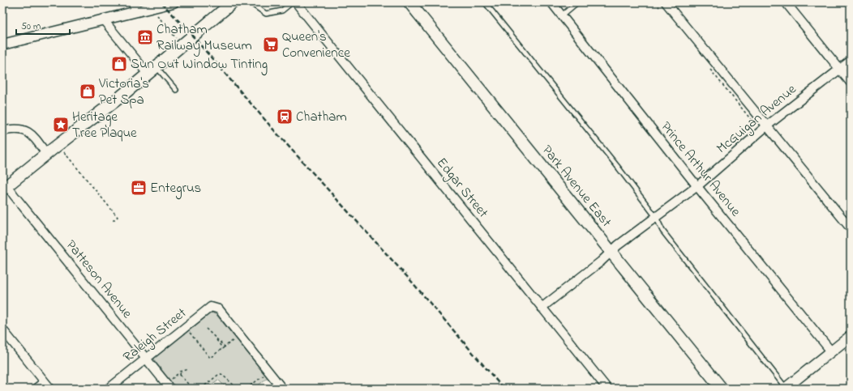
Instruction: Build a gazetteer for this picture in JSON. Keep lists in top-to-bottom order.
{
  "streets": {
    "main road": ["Park Avenue East"],
    "street": [
      "McGuigan Avenue",
      "Prince Arthur Avenue",
      "Edgar Street",
      "Patteson Avenue",
      "Raleigh Street"
    ]
  },
  "crossings": [
    ["McGuigan Avenue", "Prince Arthur Avenue"],
    ["McGuigan Avenue", "Park Avenue East"],
    ["McGuigan Avenue", "Edgar Street"],
    ["Patteson Avenue", "Raleigh Street"]
  ],
  "places": {
    "museum": ["Chatham Railway Museum"],
    "supermarket": ["Queen's Convenience"],
    "shop": ["Sun Out Window Tinting", "Victoria's Pet Spa"],
    "station": ["Chatham"],
    "place": ["Heritage Tree Plaque"],
    "office": ["Entegrus"]
  },
  "scale_bar": "50 m"
}
